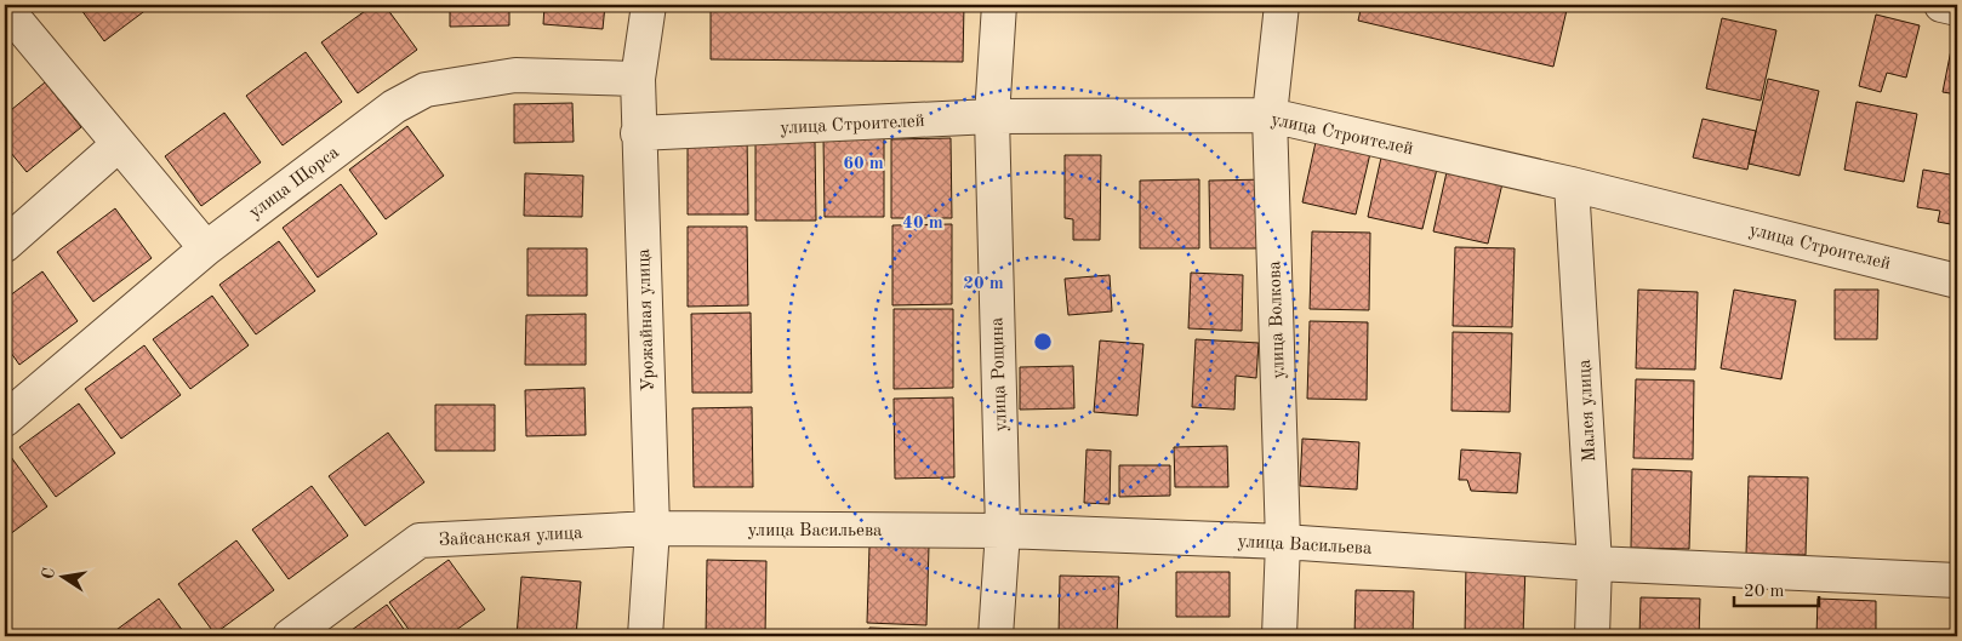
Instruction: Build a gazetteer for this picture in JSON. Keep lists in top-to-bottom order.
{
  "streets": {
    "street": [
      "улица Строителей",
      "улица Щорса",
      "Урожайная улица",
      "улица Волкова",
      "улица Рощина",
      "Малея улица",
      "улица Васильева",
      "Зайсанская улица"
    ]
  },
  "crossings": [
    ["улица Строителей", "Урожайная улица"],
    ["улица Строителей", "улица Волкова"],
    ["улица Строителей", "улица Рощина"],
    ["улица Строителей", "Малея улица"],
    ["улица Щорса", "Урожайная улица"],
    ["Урожайная улица", "улица Васильева"],
    ["Урожайная улица", "Зайсанская улица"],
    ["улица Волкова", "улица Васильева"],
    ["улица Рощина", "улица Васильева"],
    ["Малея улица", "улица Васильева"],
    ["улица Васильева", "Зайсанская улица"]
  ],
  "scale_bar": "20 m",
  "north": "left",
  "rings": ["60 m", "40 m", "20 m"]
}
